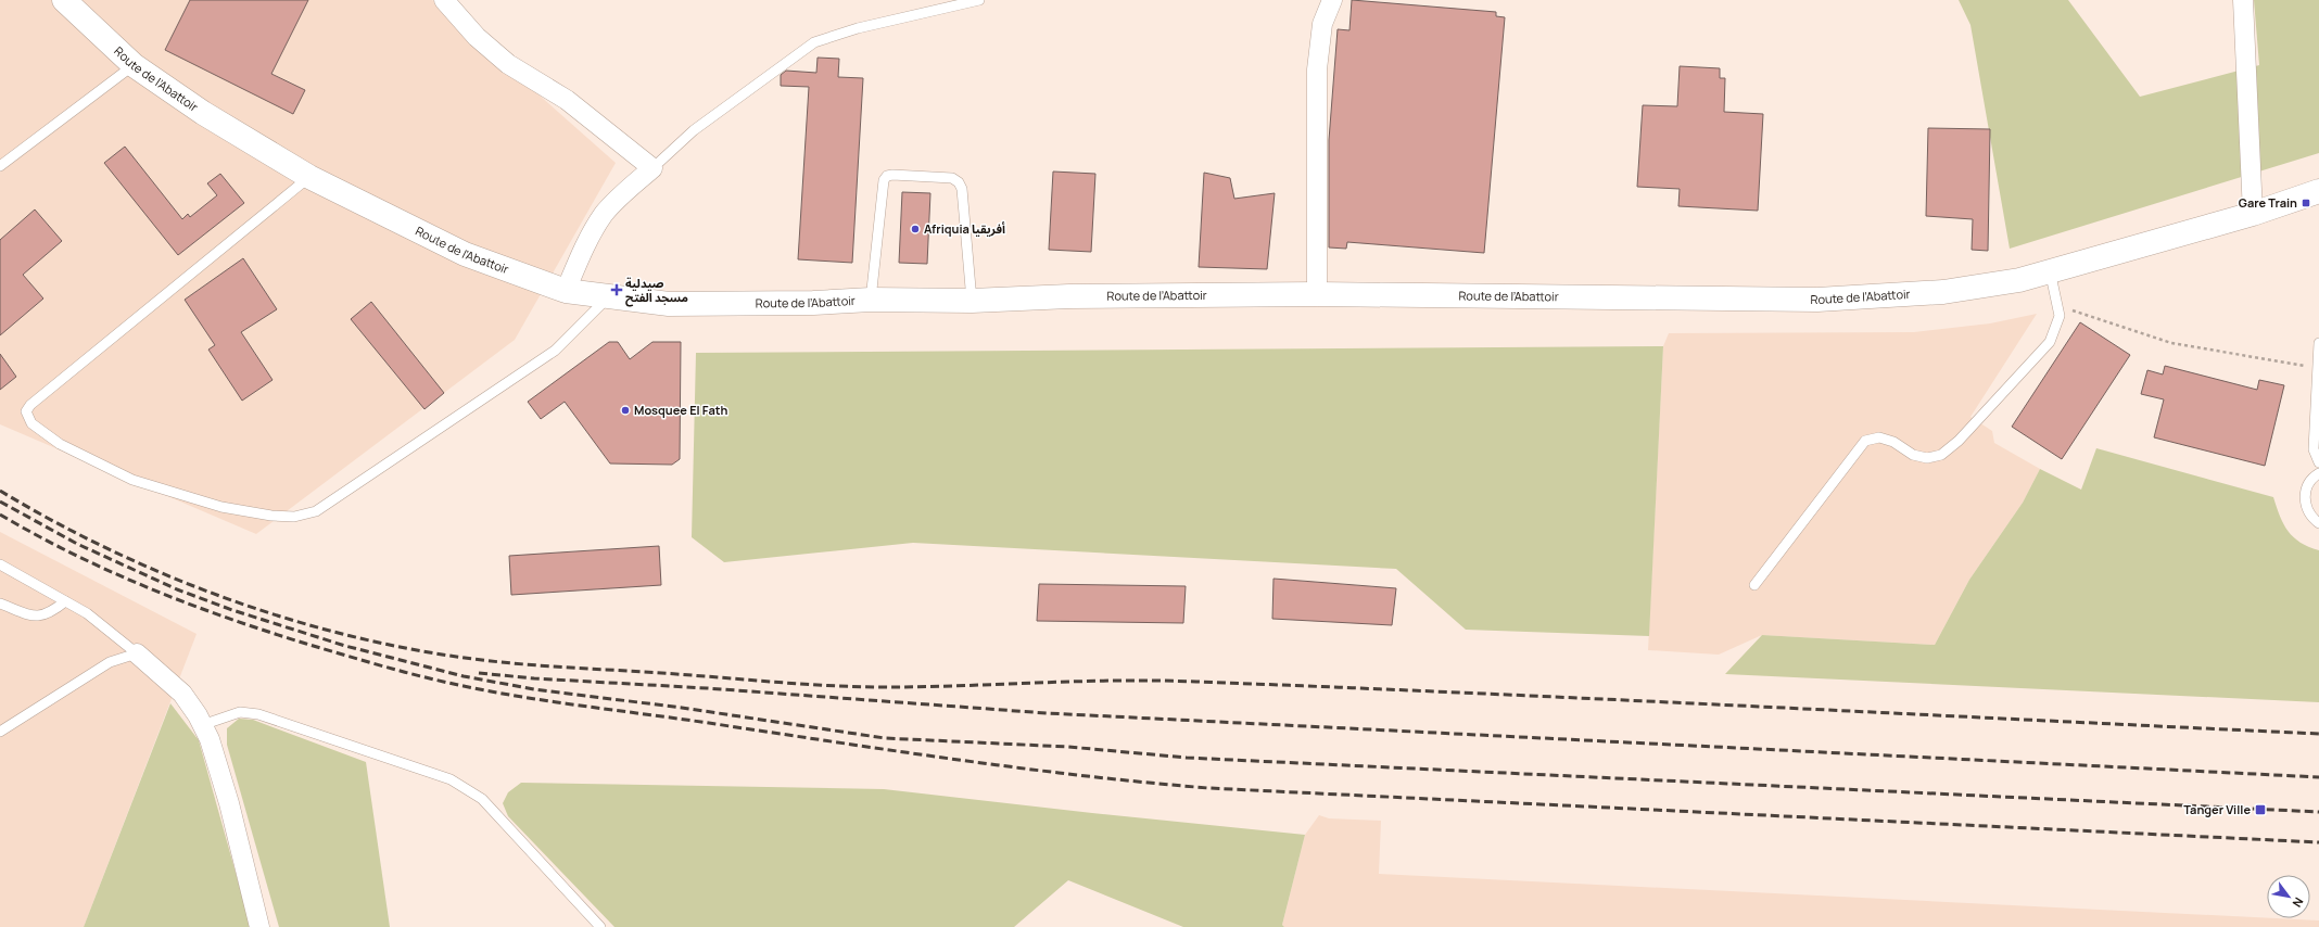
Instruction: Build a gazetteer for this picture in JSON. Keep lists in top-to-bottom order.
{
  "streets": {
    "main road": ["Route de l’Abattoir"]
  },
  "places": {
    "transit": ["Gare Train", "Tanger Ville"],
    "other": ["Afriquia أفريقيا", "Mosquee El Fath"],
    "health": ["صيدلية مسجد الفتح"]
  },
  "north": "bottom right"
}
